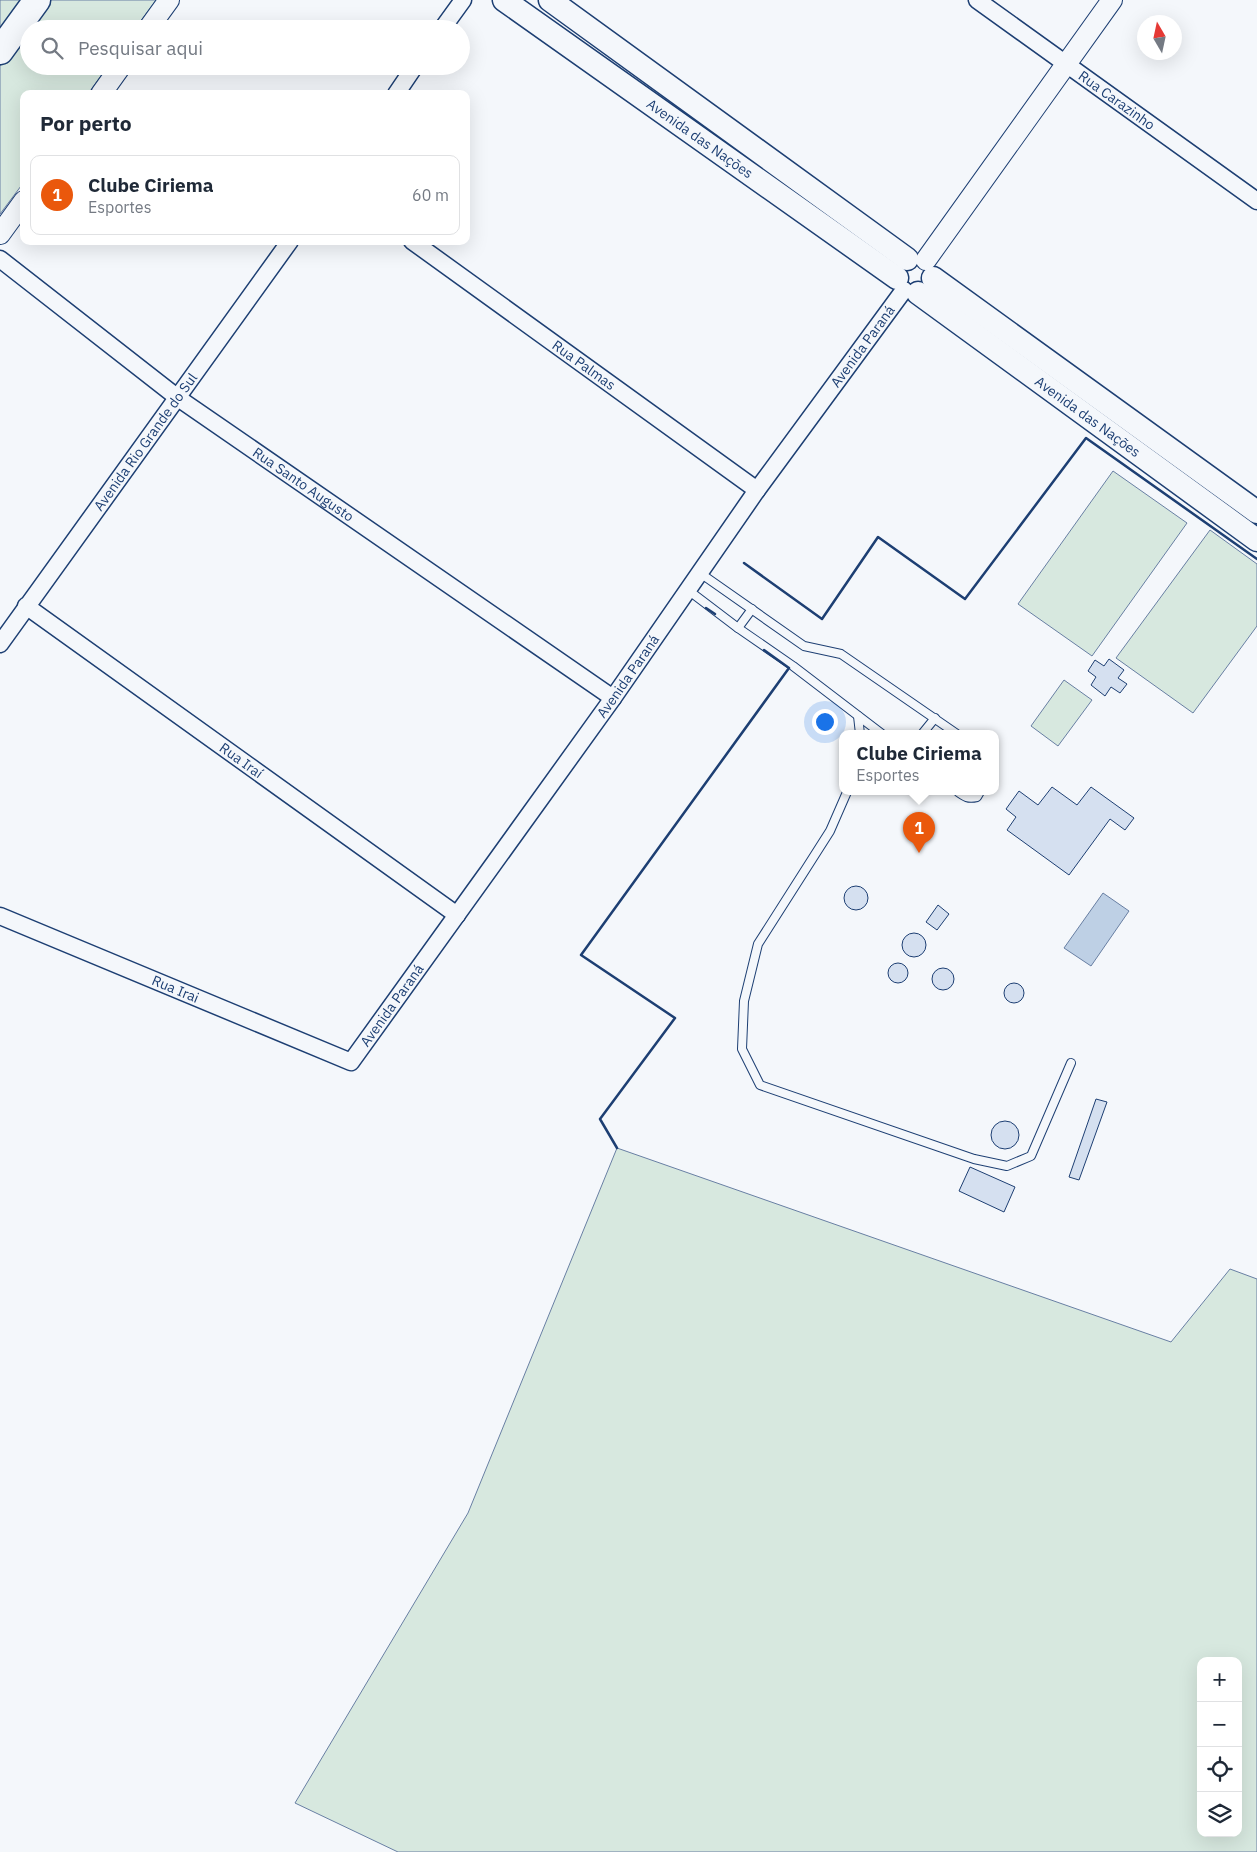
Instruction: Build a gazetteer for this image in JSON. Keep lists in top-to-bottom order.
{
  "streets": {
    "main road": ["Avenida das Nações"],
    "street": [
      "Rua Carazinho",
      "Avenida Paraná",
      "Rua Palmas",
      "Avenida Rio Grande do Sul",
      "Rua Santo Augusto",
      "Rua Iraí",
      "Rua Irai"
    ]
  },
  "crossings": [
    ["Rua Carazinho", "Avenida Paraná"],
    ["Avenida das Nações", "Avenida Paraná"],
    ["Avenida Paraná", "Rua Palmas"],
    ["Avenida Paraná", "Rua Santo Augusto"],
    ["Avenida Paraná", "Rua Iraí"],
    ["Avenida Paraná", "Rua Irai"],
    ["Avenida Rio Grande do Sul", "Rua Santo Augusto"],
    ["Avenida Rio Grande do Sul", "Rua Iraí"]
  ],
  "north": "top",
  "page": {
    "search": "Pesquisar aqui",
    "heading": "Por perto",
    "list": [
      {
        "mark": "1",
        "name": "Clube Ciriema",
        "note": "Esportes",
        "value": "60 m"
      }
    ],
    "popup": ["Clube Ciriema", "Esportes"],
    "pins": "1",
    "map_buttons": ["+", "−"]
  }
}
